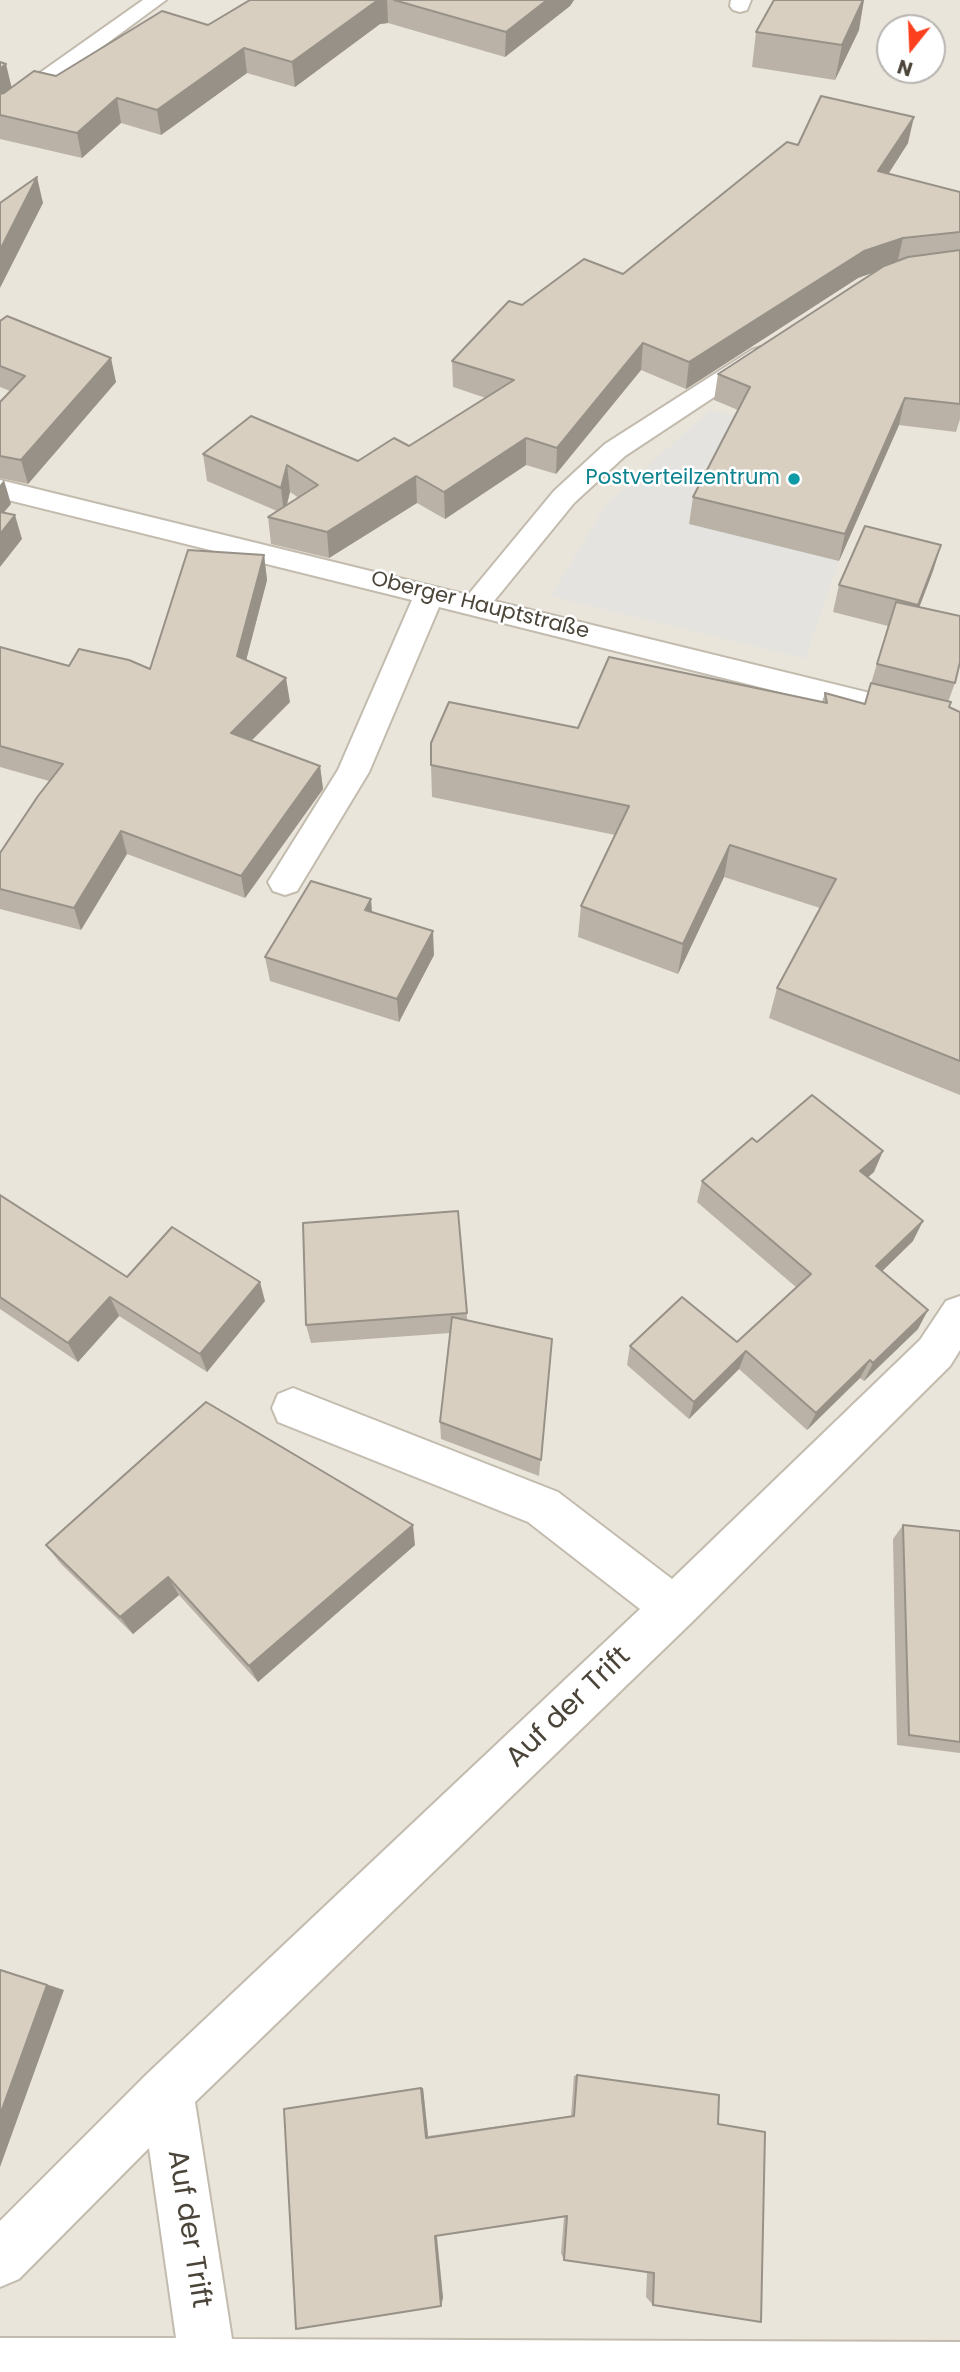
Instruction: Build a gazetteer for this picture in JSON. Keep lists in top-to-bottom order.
{
  "streets": {
    "street": ["Oberger Hauptstraße", "Auf der Trift"]
  },
  "places": ["Postverteilzentrum"],
  "north": "bottom"
}
